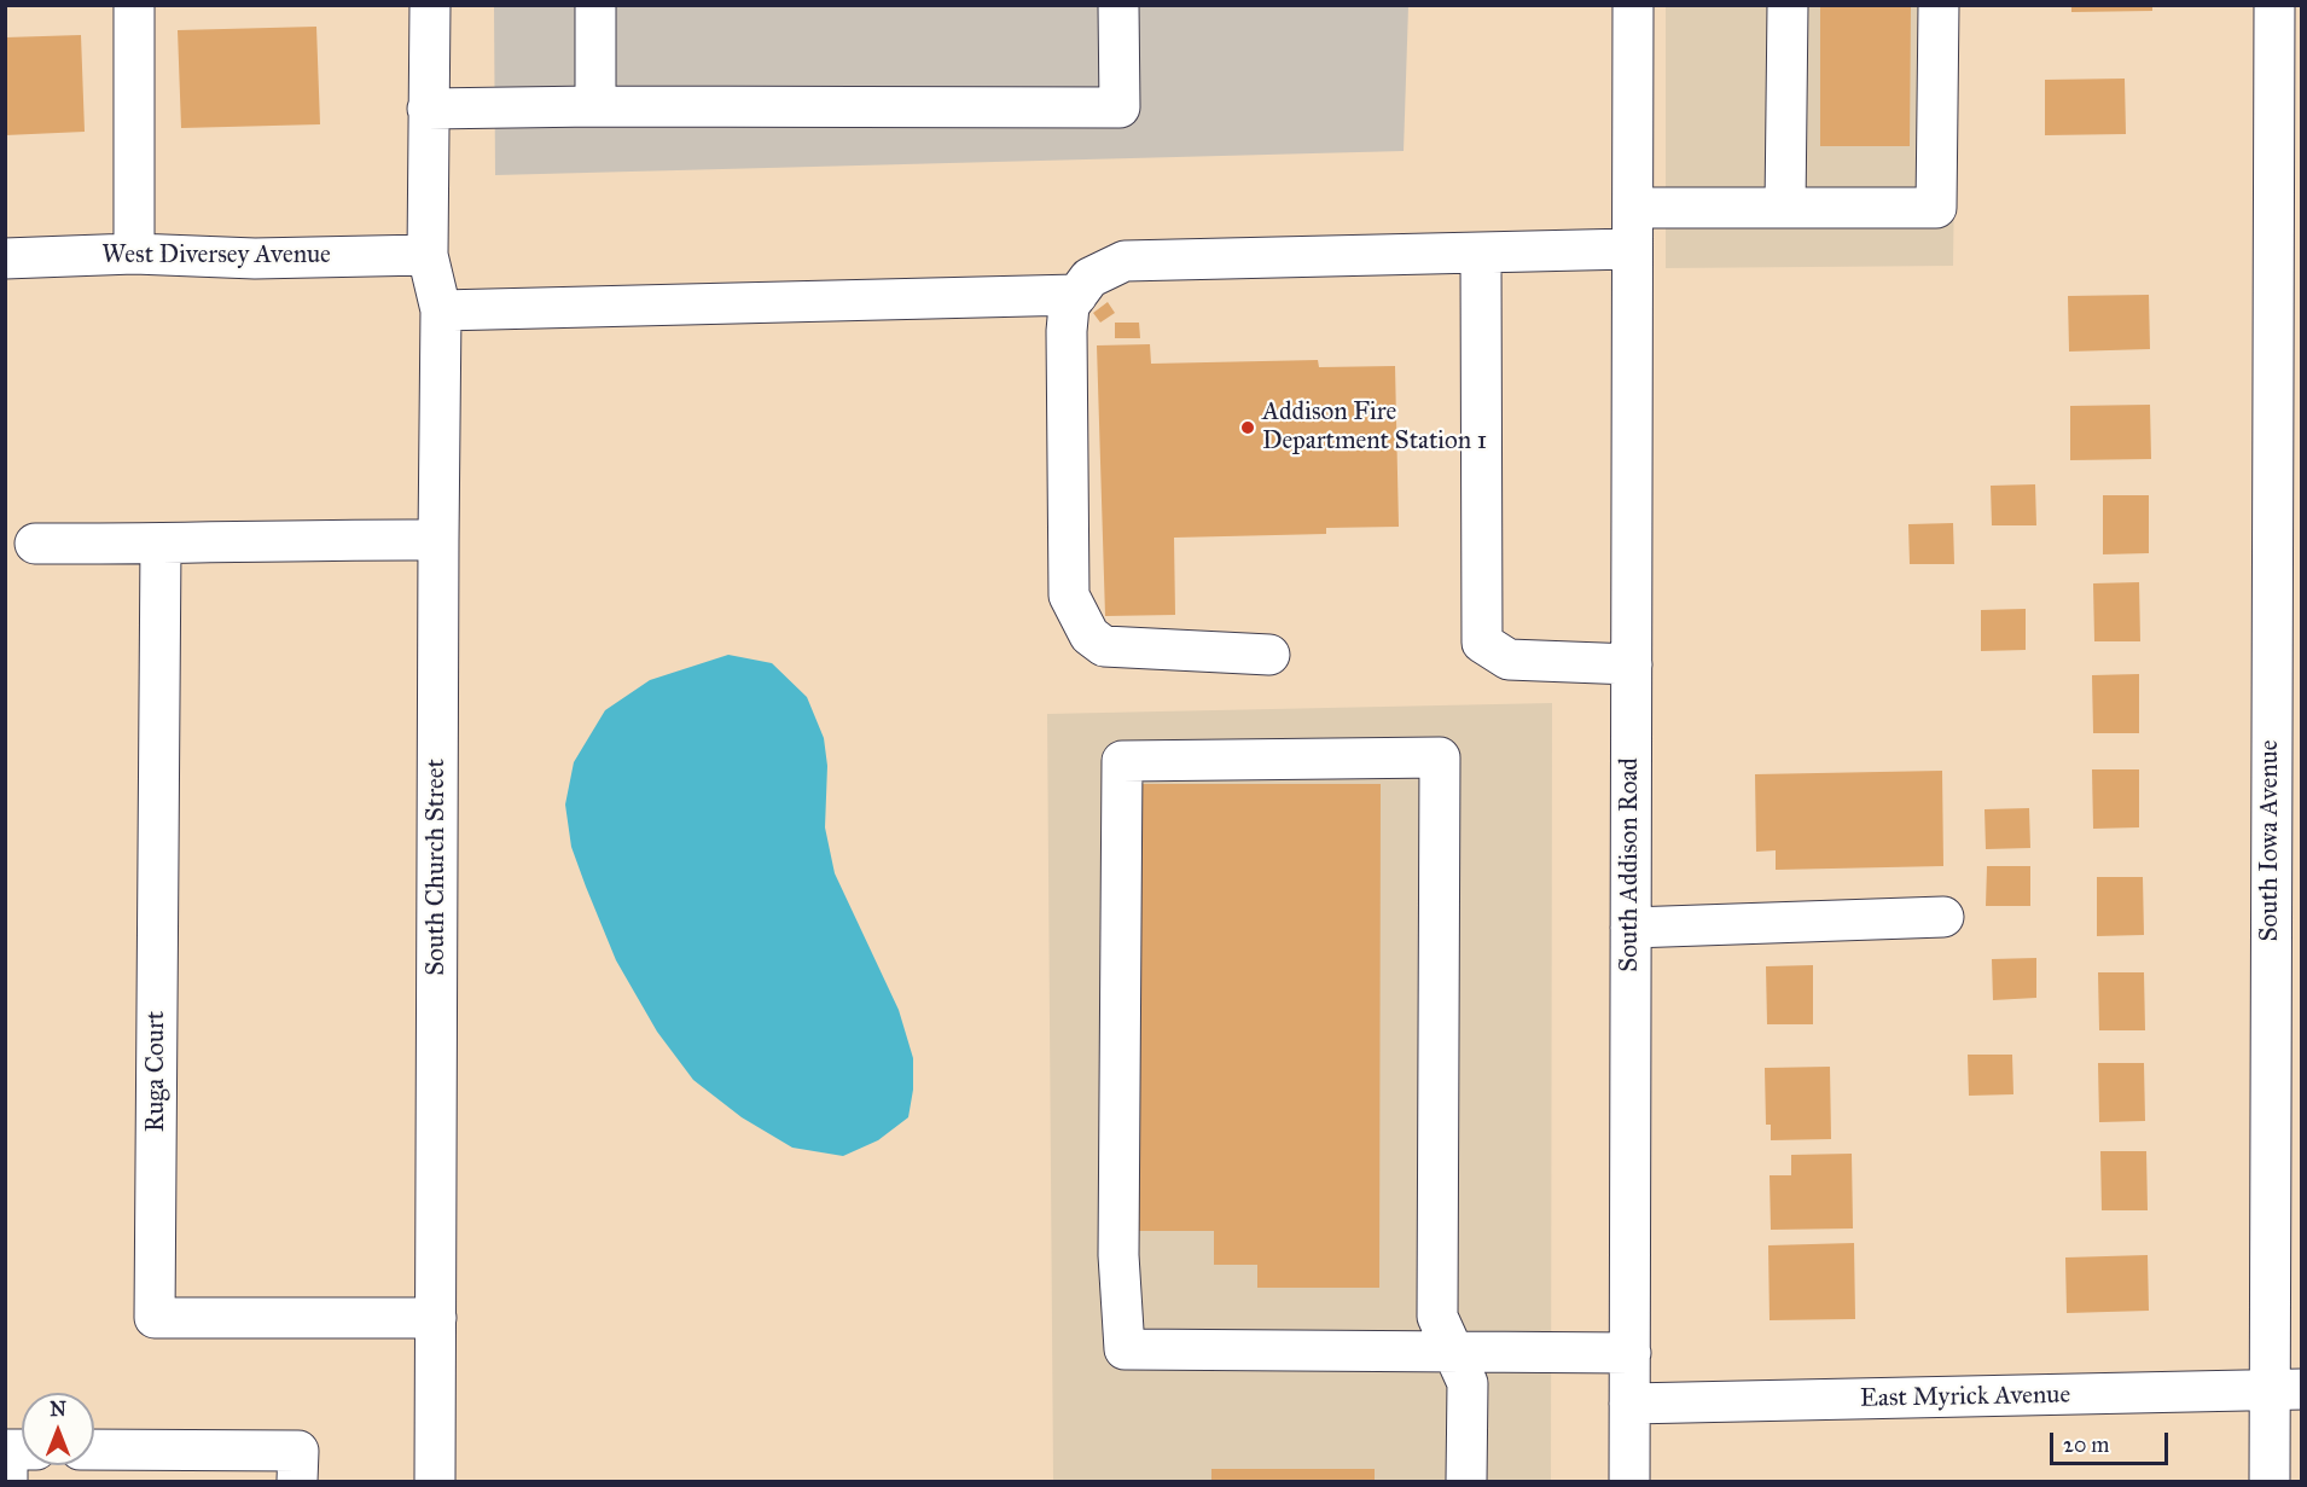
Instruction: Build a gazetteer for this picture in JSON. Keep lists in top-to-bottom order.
{
  "streets": {
    "street": [
      "West Diversey Avenue",
      "South Iowa Avenue",
      "South Addison Road",
      "South Church Street",
      "Ruga Court",
      "East Myrick Avenue"
    ]
  },
  "crossings": [
    ["West Diversey Avenue", "South Church Street"],
    ["South Iowa Avenue", "East Myrick Avenue"],
    ["South Addison Road", "East Myrick Avenue"],
    ["South Church Street", "Ruga Court"]
  ],
  "places": ["Addison Fire Department Station 1"],
  "scale_bar": "20 m",
  "north": "top"
}
